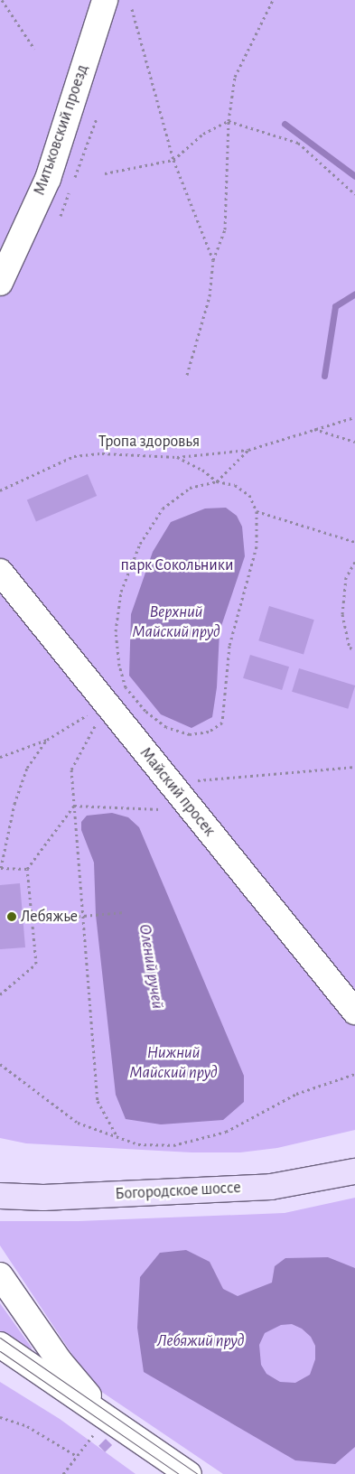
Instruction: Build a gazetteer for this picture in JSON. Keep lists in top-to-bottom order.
{
  "streets": {
    "main road": ["Богородское шоссе"],
    "street": ["Митьковский проезд", "Майский просек"],
    "path": ["Тропа здоровья"]
  },
  "water": [
    "Верхний Майский пруд",
    "Олений ручей",
    "Нижний Майский пруд",
    "Лебяжий пруд"
  ],
  "parks": ["парк Сокольники"],
  "places": ["Лебяжье"]
}
